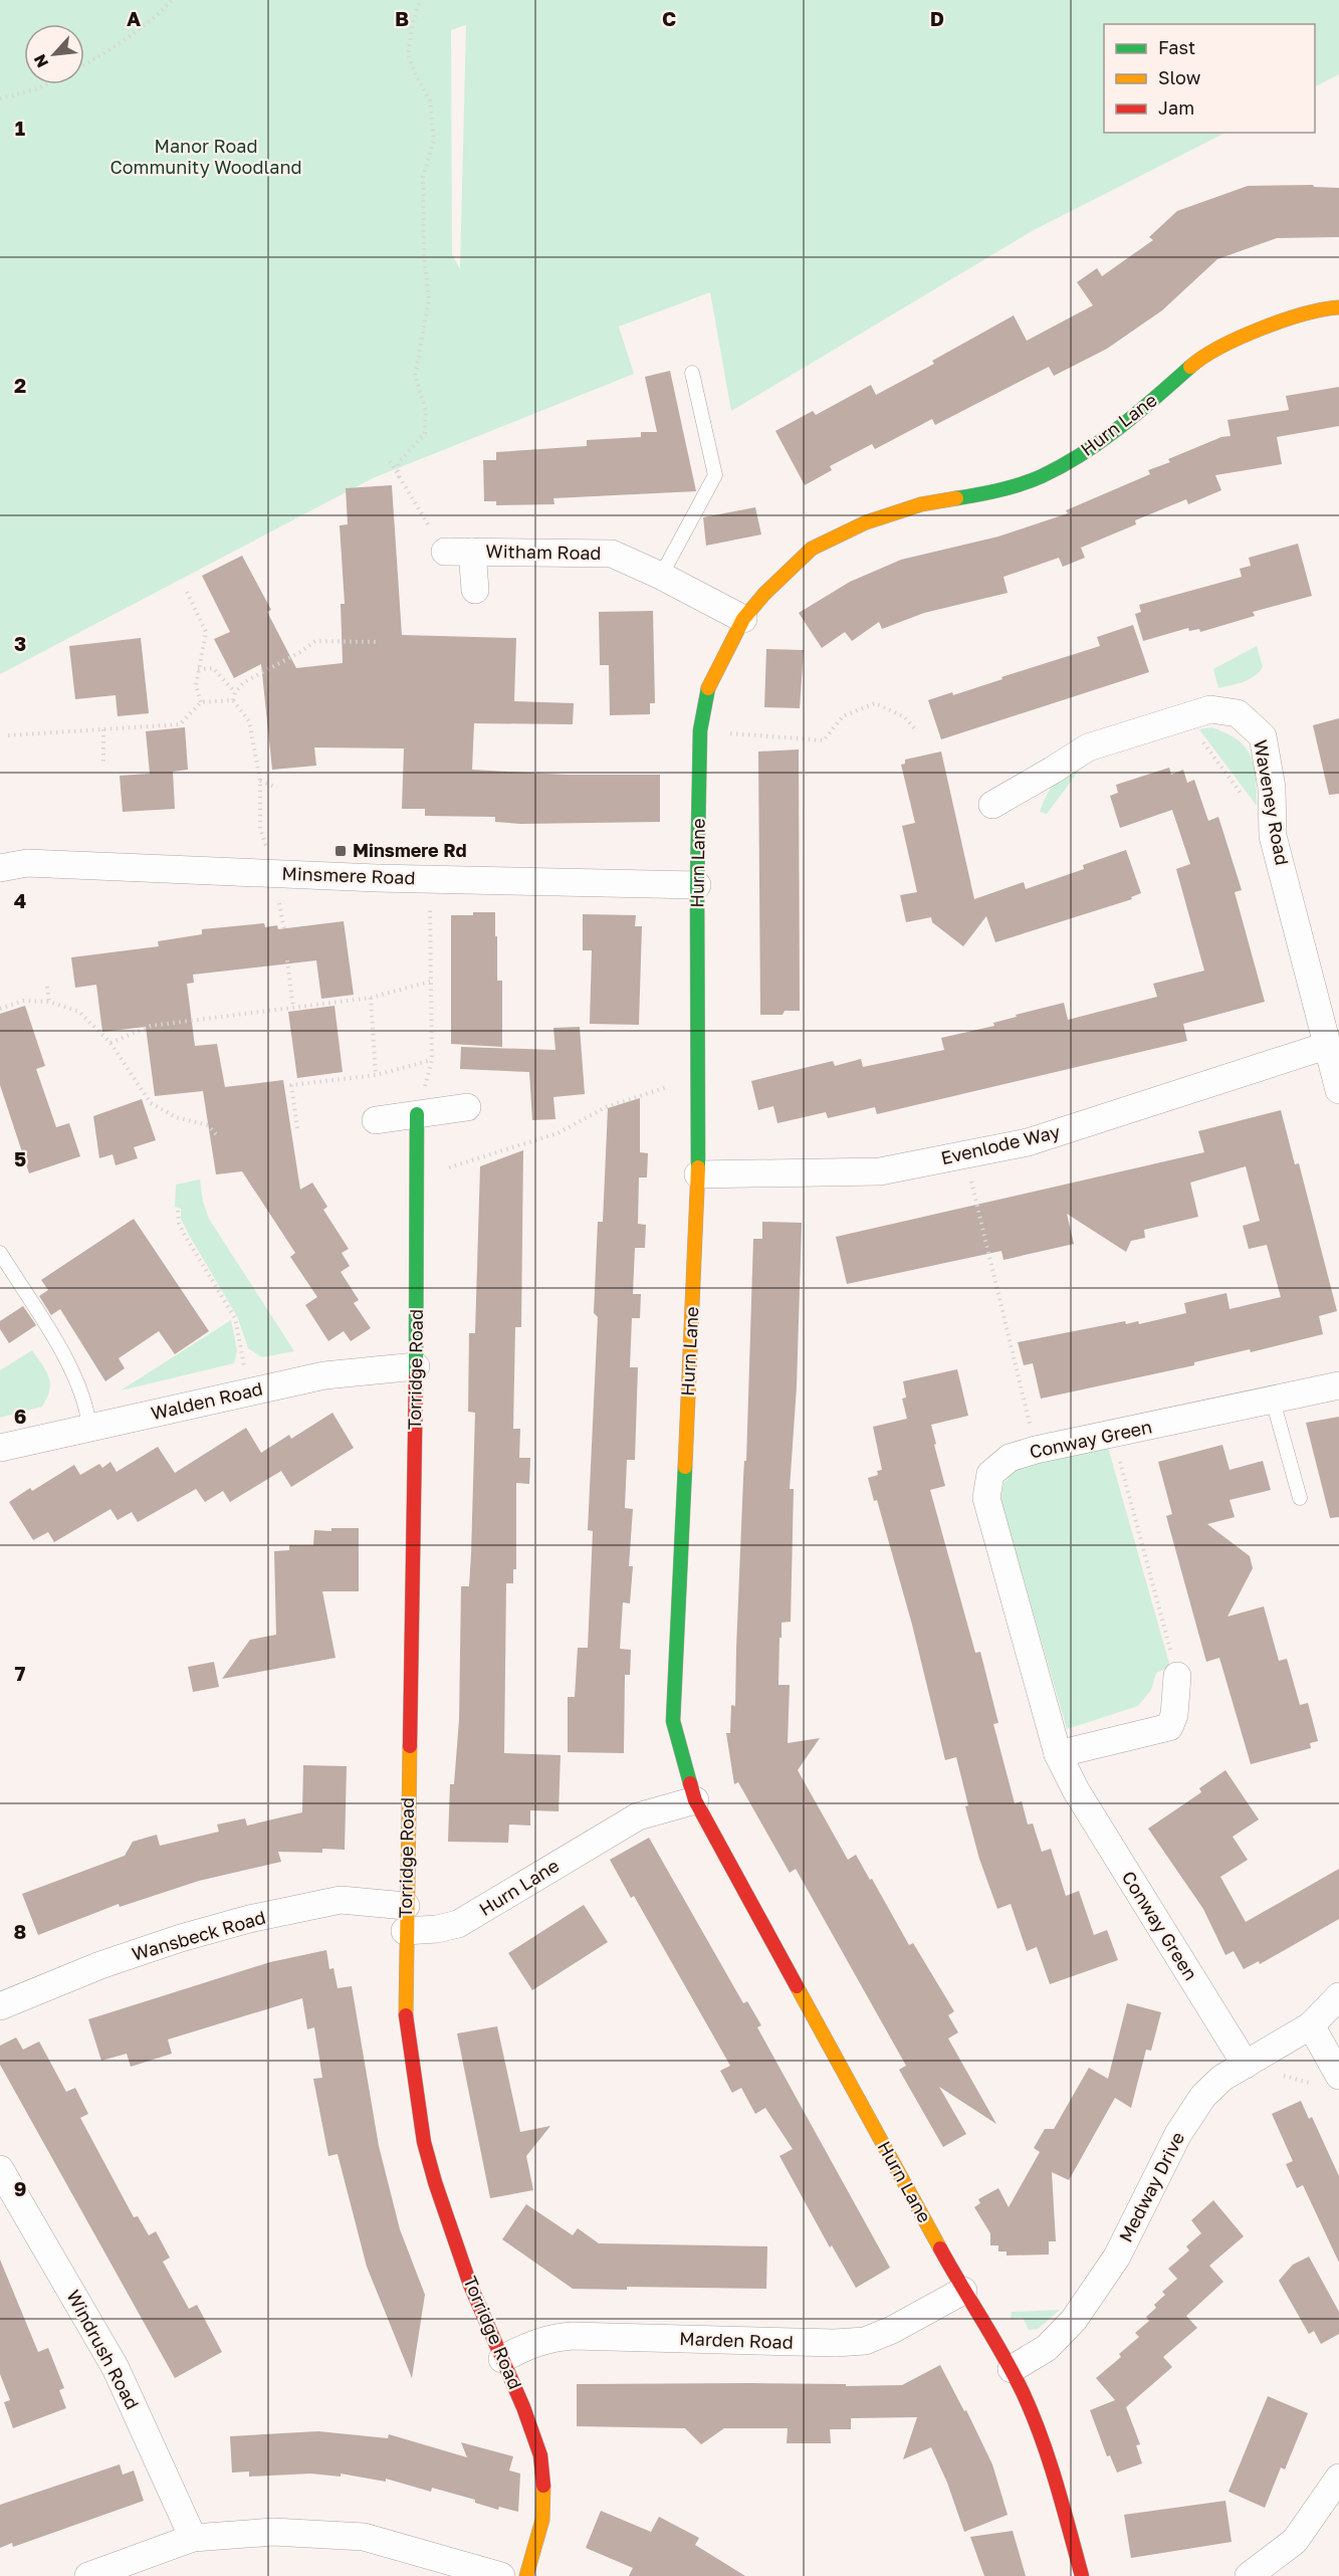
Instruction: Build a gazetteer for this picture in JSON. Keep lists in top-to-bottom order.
{
  "streets": {
    "street": [
      "Hurn Lane",
      "Witham Road",
      "Waveney Road",
      "Minsmere Road",
      "Evenlode Way",
      "Torridge Road",
      "Walden Road",
      "Conway Green",
      "Wansbeck Road",
      "Medway Drive",
      "Marden Road",
      "Windrush Road"
    ]
  },
  "crossings": [
    ["Hurn Lane", "Witham Road"],
    ["Hurn Lane", "Minsmere Road"],
    ["Hurn Lane", "Evenlode Way"],
    ["Hurn Lane", "Torridge Road"],
    ["Hurn Lane", "Wansbeck Road"],
    ["Hurn Lane", "Medway Drive"],
    ["Hurn Lane", "Marden Road"],
    ["Waveney Road", "Evenlode Way"],
    ["Torridge Road", "Walden Road"],
    ["Torridge Road", "Wansbeck Road"],
    ["Torridge Road", "Marden Road"],
    ["Conway Green", "Medway Drive"]
  ],
  "parks": ["Manor Road Community Woodland"],
  "places": {
    "transit": ["Minsmere Rd"]
  },
  "legend": ["Fast", "Slow", "Jam"],
  "north": "bottom left",
  "grid": {
    "columns": [
      "A",
      "B",
      "C",
      "D"
    ],
    "rows": [
      "1",
      "2",
      "3",
      "4",
      "5",
      "6",
      "7",
      "8",
      "9"
    ]
  }
}
